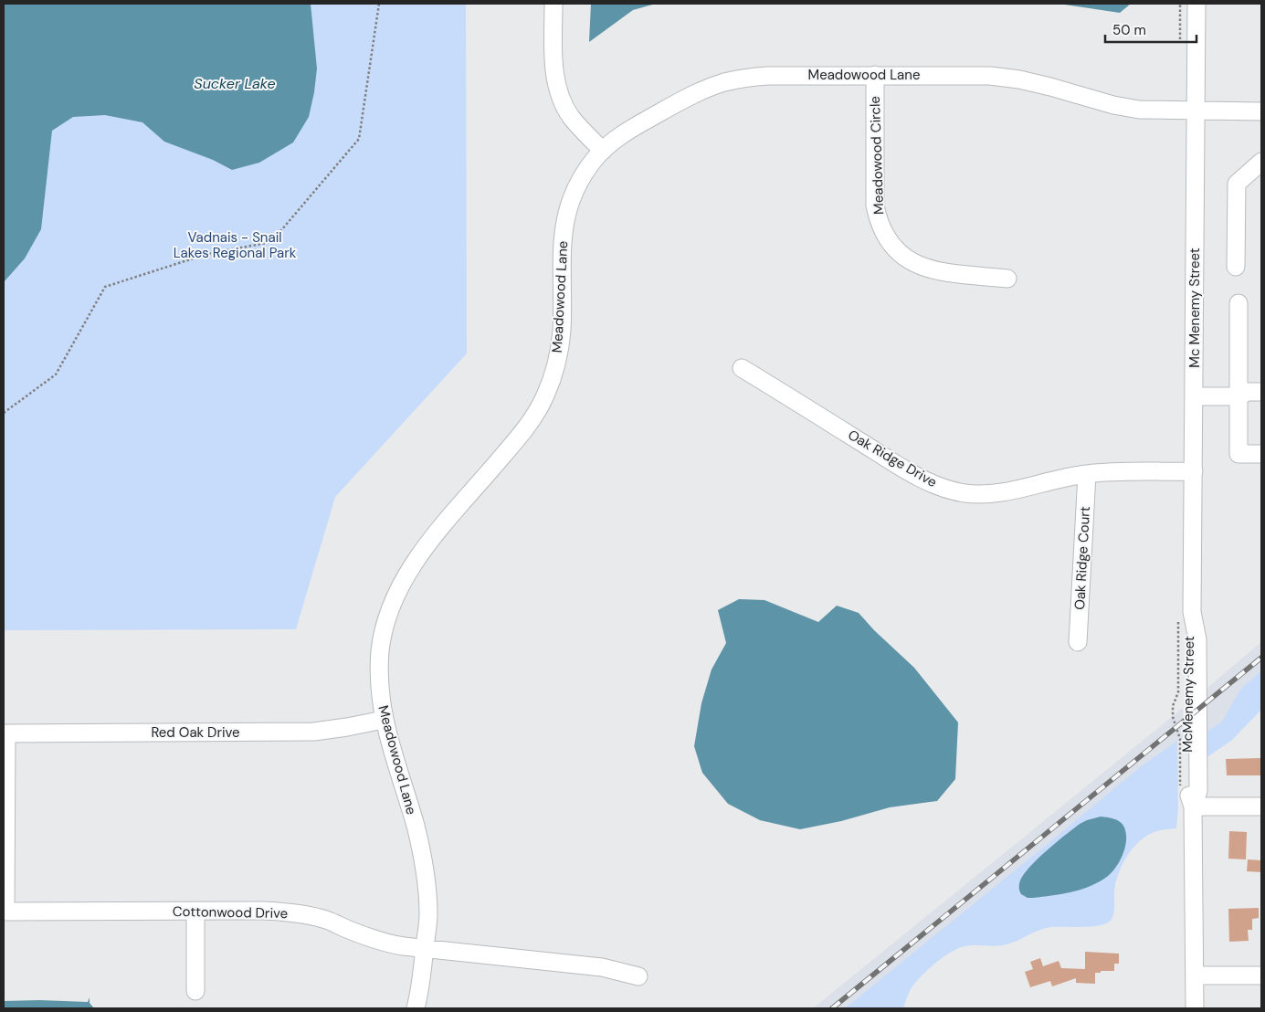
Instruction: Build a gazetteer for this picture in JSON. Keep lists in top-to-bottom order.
{
  "streets": {
    "street": [
      "Meadowood Lane",
      "Meadowood Circle",
      "Mc Menemy Street",
      "Oak Ridge Drive",
      "Oak Ridge Court",
      "McMenemy Street",
      "Red Oak Drive",
      "Cottonwood Drive"
    ]
  },
  "crossings": [
    ["Meadowood Lane", "Meadowood Circle"],
    ["Meadowood Lane", "Mc Menemy Street"],
    ["Meadowood Lane", "Red Oak Drive"],
    ["Meadowood Lane", "Cottonwood Drive"],
    ["Mc Menemy Street", "Oak Ridge Drive"],
    ["Mc Menemy Street", "McMenemy Street"],
    ["Oak Ridge Drive", "Oak Ridge Court"],
    ["Red Oak Drive", "Cottonwood Drive"]
  ],
  "water": ["Sucker Lake"],
  "parks": ["Vadnais - Snail Lakes Regional Park"],
  "scale_bar": "50 m"
}
